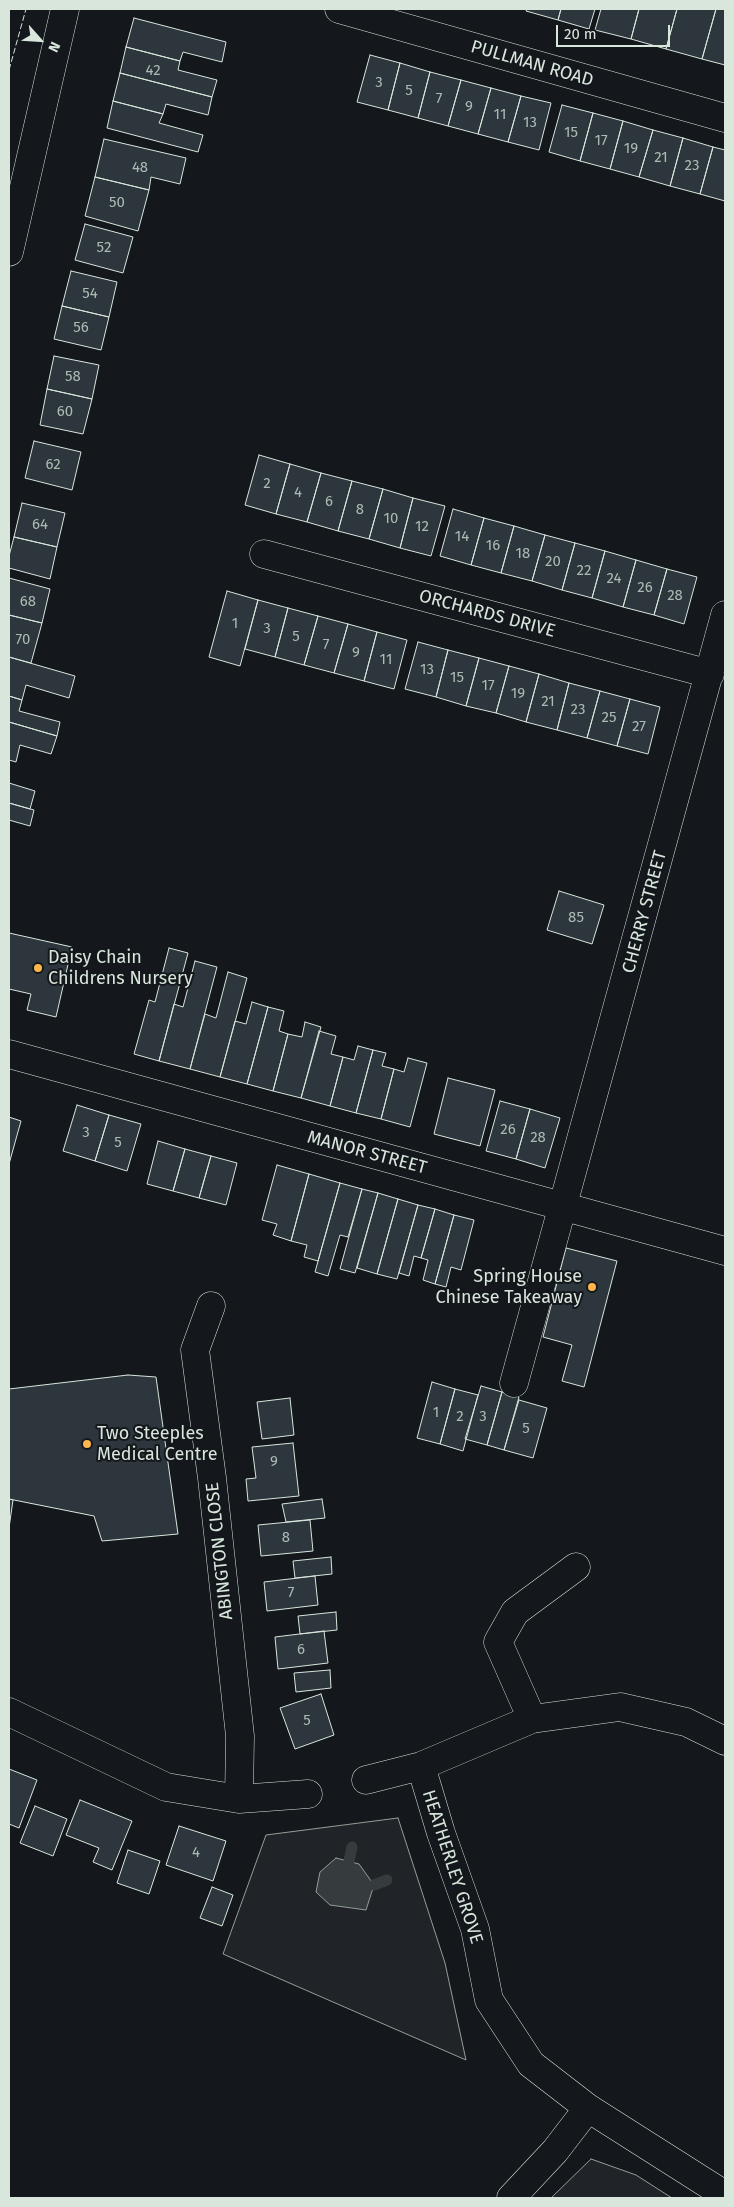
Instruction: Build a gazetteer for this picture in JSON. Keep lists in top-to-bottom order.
{
  "streets": {
    "street": [
      "PULLMAN ROAD",
      "ORCHARDS DRIVE",
      "CHERRY STREET",
      "MANOR STREET",
      "ABINGTON CLOSE",
      "HEATHERLEY GROVE"
    ]
  },
  "crossings": [
    ["ORCHARDS DRIVE", "CHERRY STREET"],
    ["CHERRY STREET", "MANOR STREET"]
  ],
  "places": ["Daisy Chain Childrens Nursery", "Spring House Chinese Takeaway", "Two Steeples Medical Centre"],
  "house_numbers": [
    "42",
    "3",
    "5",
    "7",
    "9",
    "11",
    "13",
    "15",
    "17",
    "19",
    "21",
    "23",
    "48",
    "50",
    "52",
    "54",
    "56",
    "58",
    "60",
    "62",
    "2",
    "4",
    "6",
    "8",
    "10",
    "64",
    "12",
    "14",
    "16",
    "18",
    "20",
    "22",
    "24",
    "26",
    "28",
    "68",
    "1",
    "3",
    "5",
    "70",
    "7",
    "9",
    "11",
    "13",
    "15",
    "17",
    "19",
    "21",
    "23",
    "25",
    "27",
    "85",
    "26",
    "3",
    "28",
    "5",
    "1",
    "2",
    "3",
    "5",
    "9",
    "8",
    "7",
    "6",
    "5",
    "4"
  ],
  "scale_bar": "20 m",
  "north": "bottom right"
}
